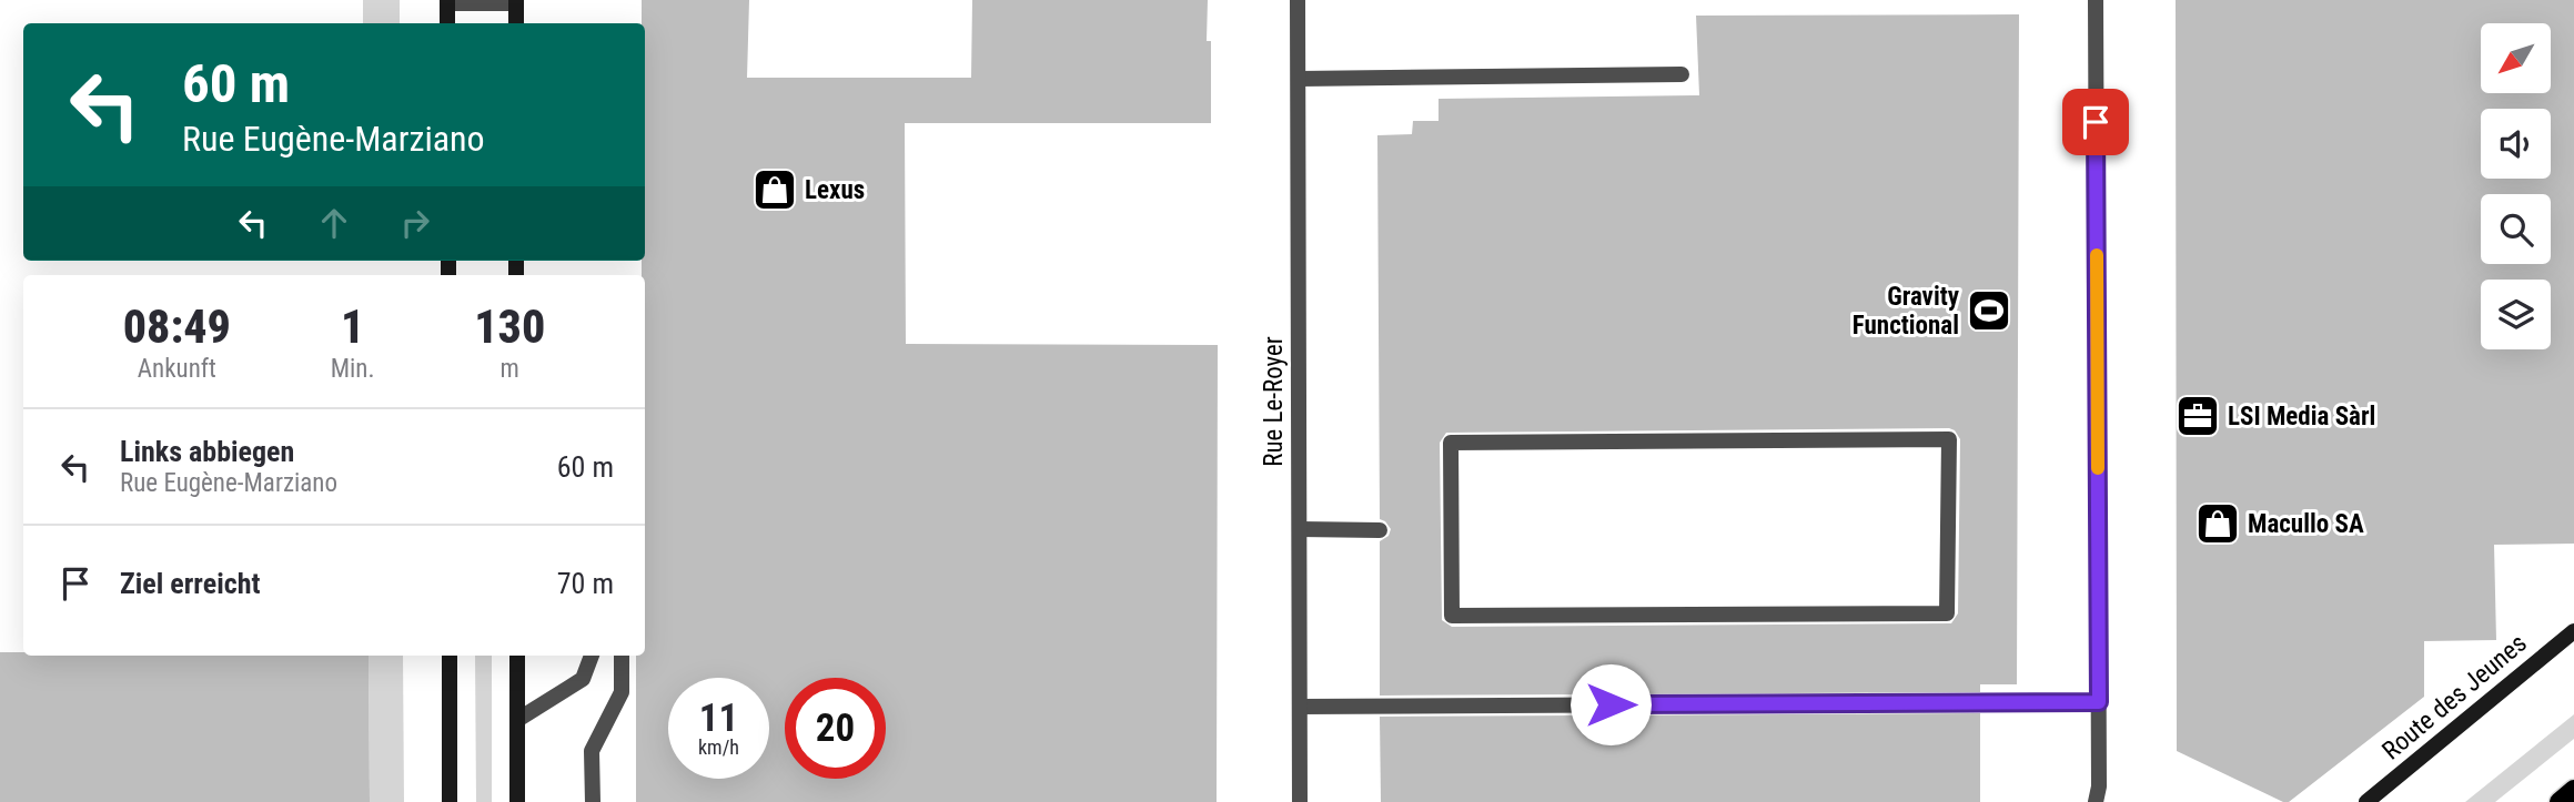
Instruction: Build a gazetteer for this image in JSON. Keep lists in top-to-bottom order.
{
  "streets": {
    "main road": ["Route des Jeunes"],
    "street": ["Rue Le-Royer"]
  },
  "places": {
    "shop": ["Lexus", "Macullo SA"],
    "sports": ["Gravity Functional"],
    "office": ["LSI Media Sàrl"]
  },
  "north": "bottom left",
  "page": {
    "turn": ["60 m", "Rue Eugène-Marziano"],
    "eta": [
      "08:49",
      "Ankunft",
      "1",
      "Min.",
      "130",
      "m"
    ],
    "list": [
      {
        "name": "Links abbiegen",
        "note": "Rue Eugène-Marziano",
        "value": "60 m"
      },
      {
        "name": "Ziel erreicht",
        "value": "70 m"
      }
    ],
    "speed": "11 km/h",
    "limit": "20"
  }
}
